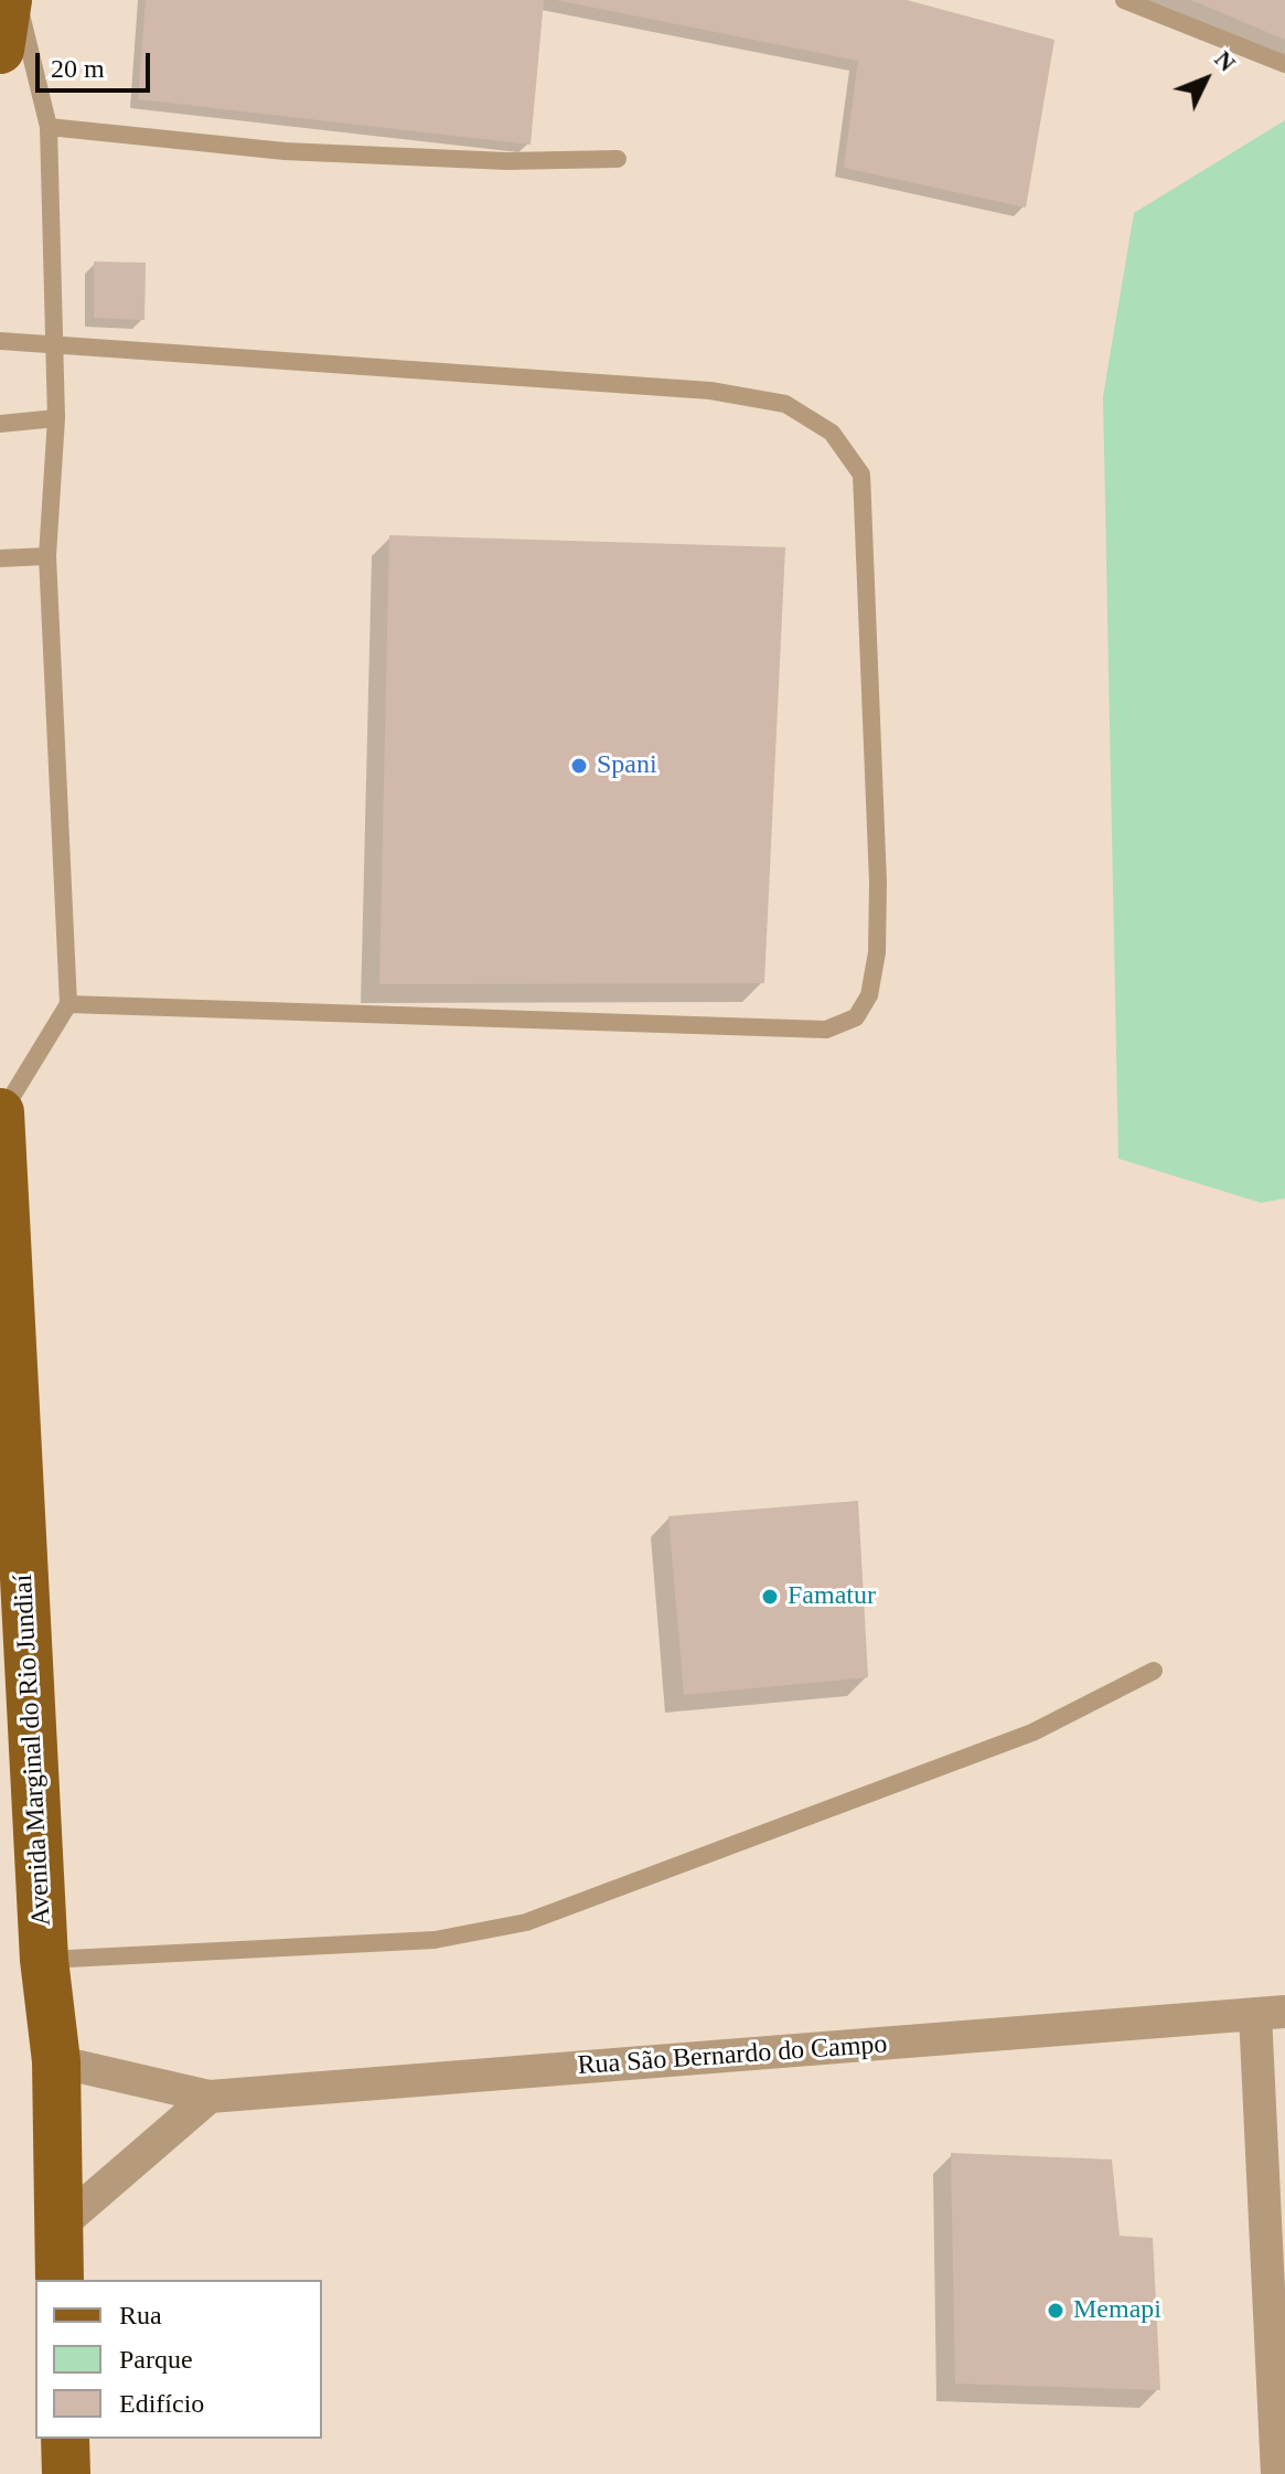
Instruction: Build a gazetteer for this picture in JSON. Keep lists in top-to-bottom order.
{
  "streets": {
    "main road": ["Avenida Marginal do Rio Jundiaí"],
    "street": ["Rua São Bernardo do Campo"]
  },
  "crossings": [
    ["Avenida Marginal do Rio Jundiaí", "Rua São Bernardo do Campo"]
  ],
  "places": ["Spani", "Famatur", "Memapi"],
  "legend": ["Rua", "Parque", "Edifício"],
  "scale_bar": "20 m",
  "north": "top right"
}
